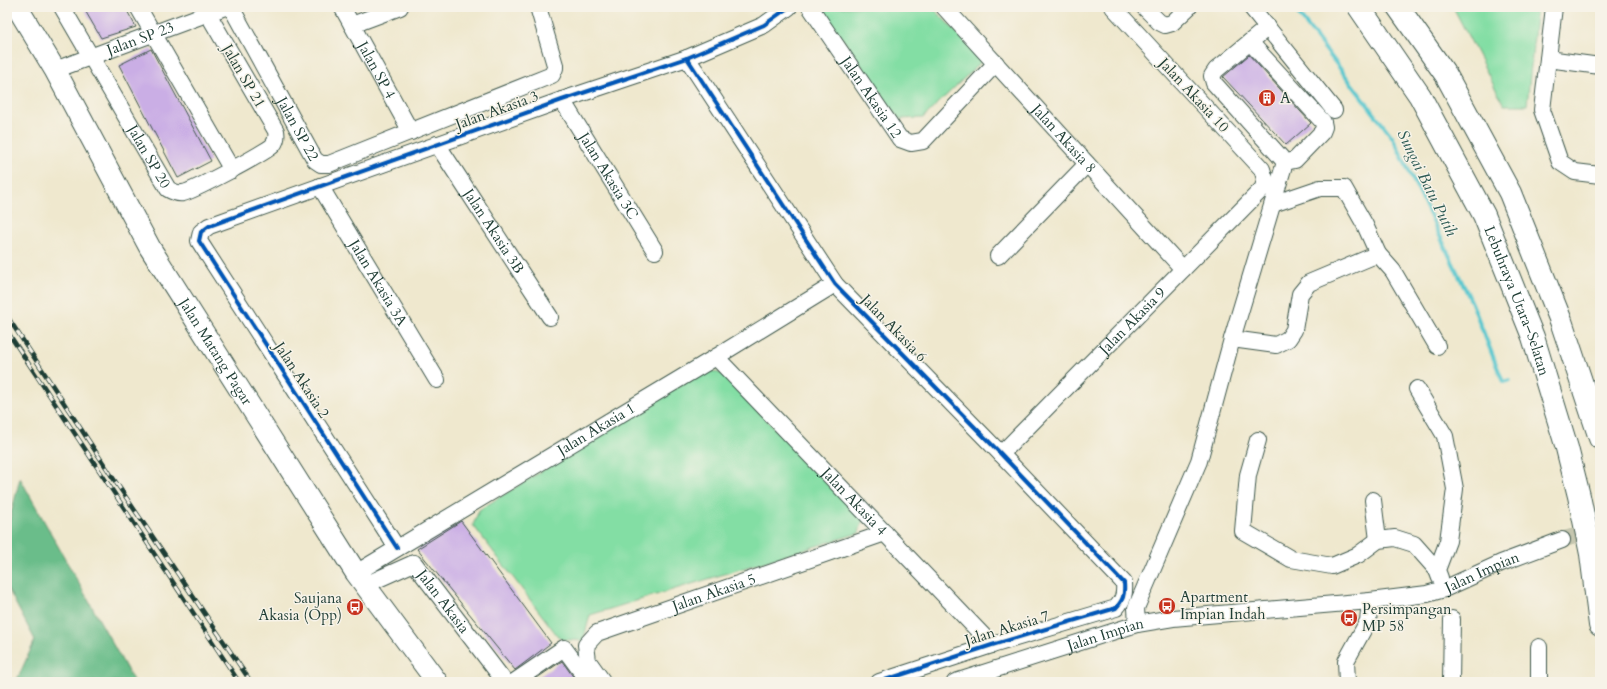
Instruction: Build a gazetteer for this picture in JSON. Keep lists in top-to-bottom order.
{
  "streets": {
    "highway": ["Lebuhraya Utara–Selatan"],
    "main road": ["Jalan Matang Pagar"],
    "street": [
      "Jalan SP 23",
      "Jalan SP 4",
      "Jalan SP 21",
      "Jalan Akasia 10",
      "Jalan Akasia 12",
      "Jalan Akasia 3",
      "Jalan SP 22",
      "Jalan Akasia 8",
      "Jalan SP 20",
      "Jalan Akasia 3C",
      "Jalan Akasia 3B",
      "Jalan Akasia 3A",
      "Jalan Akasia 9",
      "Jalan Akasia 6",
      "Jalan Akasia 2",
      "Jalan Akasia 1",
      "Jalan Akasia 4",
      "Jalan Impian",
      "Jalan Akasia 5",
      "Jalan Akasia",
      "Jalan Akasia 7"
    ]
  },
  "crossings": [
    ["Jalan SP 23", "Jalan SP 21"],
    ["Jalan SP 23", "Jalan SP 20"],
    ["Jalan SP 23", "Jalan Matang Pagar"],
    ["Jalan SP 4", "Jalan SP 22"],
    ["Jalan SP 21", "Jalan SP 20"],
    ["Jalan Akasia 10", "Jalan Akasia 9"],
    ["Jalan Akasia 12", "Jalan Akasia 8"],
    ["Jalan Akasia 3", "Jalan Akasia 3C"],
    ["Jalan Akasia 3", "Jalan Akasia 3B"],
    ["Jalan Akasia 3", "Jalan Akasia 3A"],
    ["Jalan Akasia 3", "Jalan Akasia 6"],
    ["Jalan Akasia 3", "Jalan Akasia 2"],
    ["Jalan Akasia 8", "Jalan Akasia 9"],
    ["Jalan Akasia 9", "Jalan Akasia 6"],
    ["Jalan Akasia 6", "Jalan Akasia 1"],
    ["Jalan Akasia 6", "Jalan Akasia 7"],
    ["Jalan Matang Pagar", "Jalan Akasia 1"],
    ["Jalan Matang Pagar", "Jalan Akasia"],
    ["Jalan Akasia 2", "Jalan Akasia 1"],
    ["Jalan Akasia 1", "Jalan Akasia 4"],
    ["Jalan Akasia 1", "Jalan Akasia"],
    ["Jalan Akasia 4", "Jalan Akasia 5"],
    ["Jalan Akasia 4", "Jalan Akasia 7"]
  ],
  "water": ["Sungai Batu Putih"],
  "places": {
    "building": ["A"],
    "bus stop": ["Apartment Impian Indah", "Saujana Akasia (Opp)", "Persimpangan MP 58"]
  }
}
